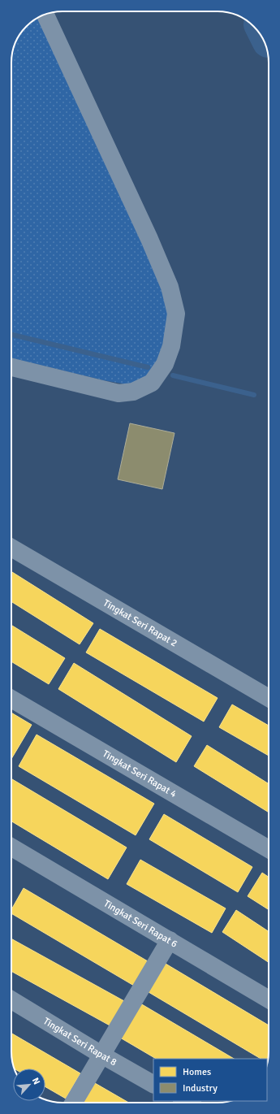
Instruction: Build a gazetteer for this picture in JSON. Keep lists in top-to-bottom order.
{
  "streets": {
    "street": [
      "Tingkat Seri Rapat 2",
      "Tingkat Seri Rapat 4",
      "Tingkat Seri Rapat 6",
      "Tingkat Seri Rapat 8"
    ]
  },
  "legend": ["Homes", "Industry"],
  "north": "top right"
}
